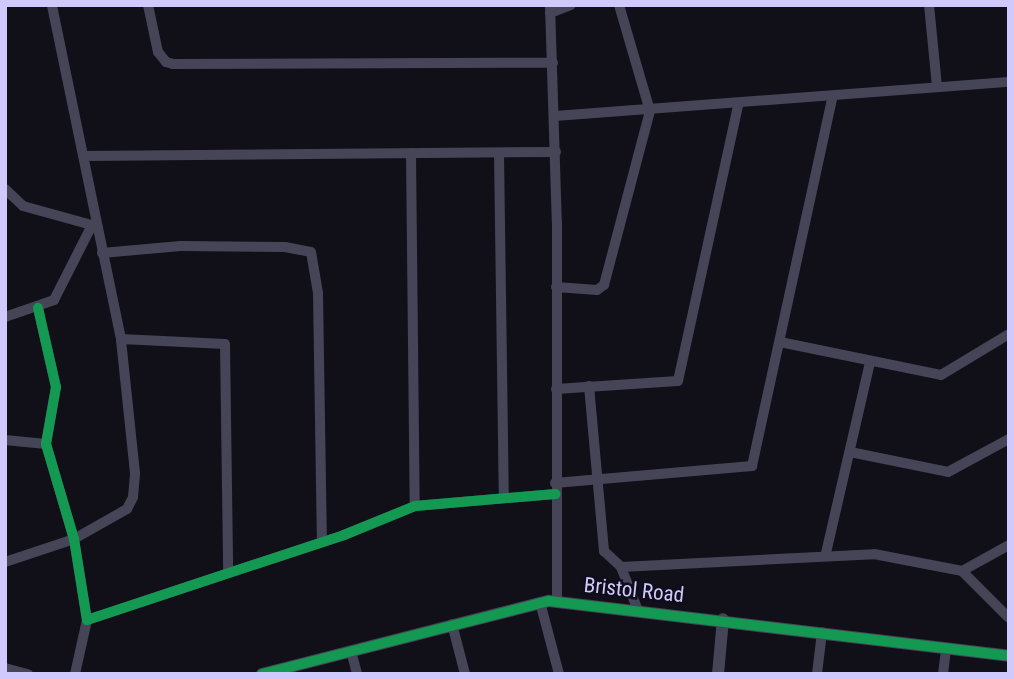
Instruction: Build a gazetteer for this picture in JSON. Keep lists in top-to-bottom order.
{
  "streets": {
    "street": ["Bristol Road"]
  }
}
